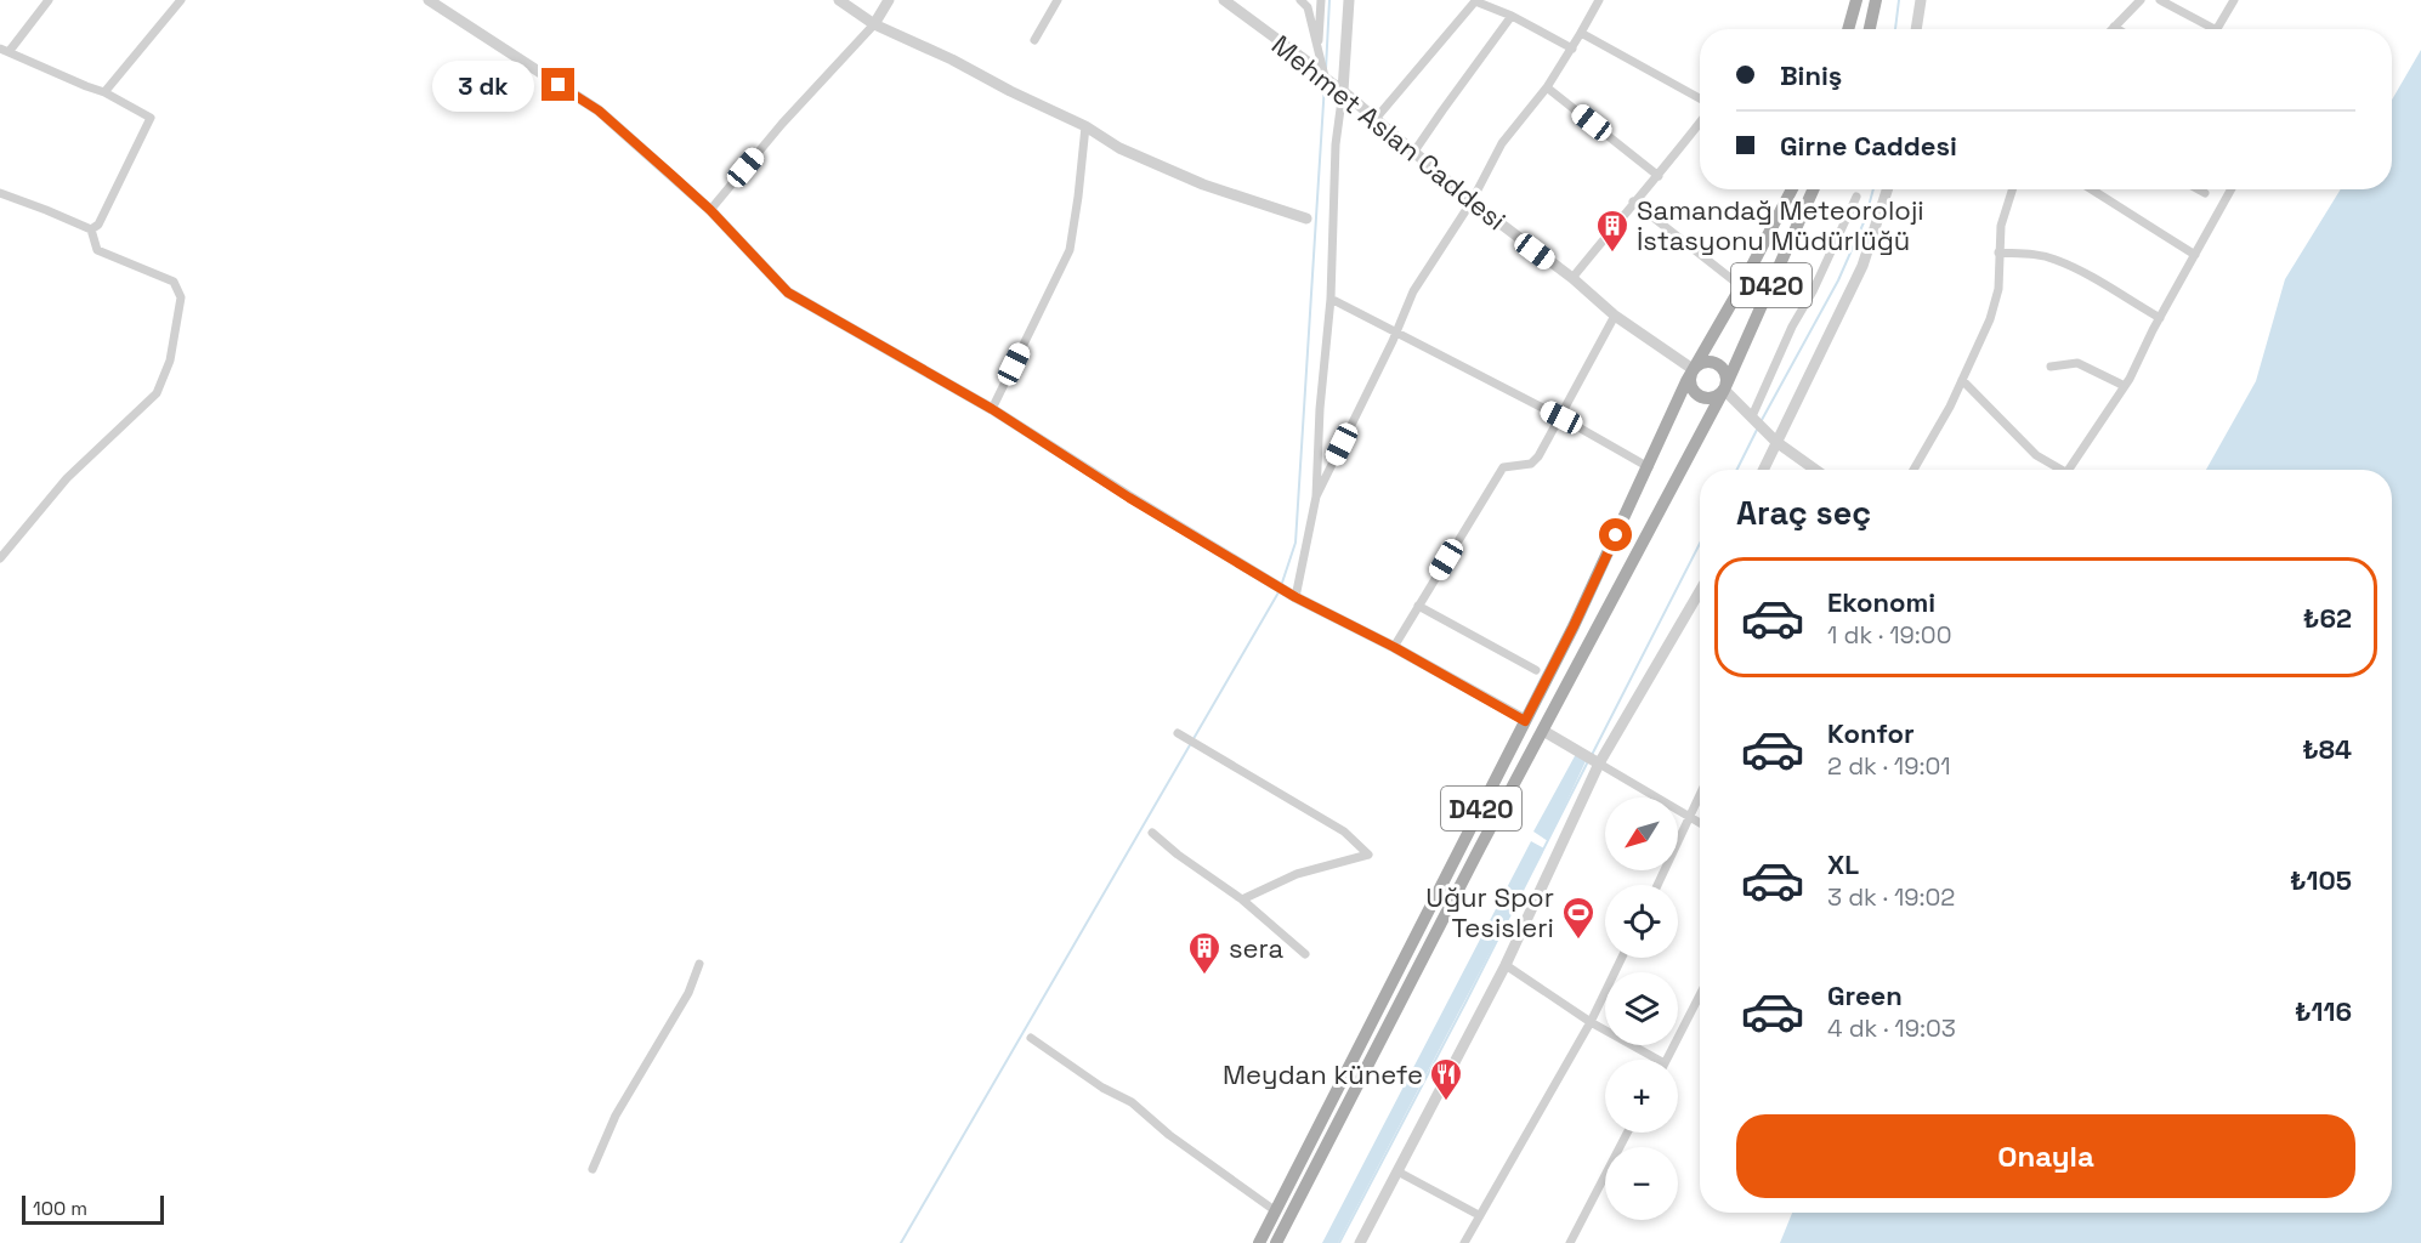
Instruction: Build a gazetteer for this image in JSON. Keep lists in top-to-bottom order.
{
  "streets": {
    "main road": ["D420"],
    "street": ["Mehmet Aslan Caddesi"]
  },
  "crossings": [
    ["Mehmet Aslan Caddesi", "D420"]
  ],
  "places": {
    "building": ["Samandağ Meteoroloji İstasyonu Müdürlüğü", "sera"],
    "sports": ["Uğur Spor Tesisleri"],
    "restaurant": ["Meydan künefe"]
  },
  "scale_bar": "100 m",
  "north": "bottom left",
  "page": {
    "banner": ["Biniş", "Girne Caddesi"],
    "bubble": "3 dk",
    "heading": "Araç seç",
    "list": [
      {
        "name": "Ekonomi",
        "note": "1 dk · 19:00",
        "value": "₺62"
      },
      {
        "name": "Konfor",
        "note": "2 dk · 19:01",
        "value": "₺84"
      },
      {
        "name": "XL",
        "note": "3 dk · 19:02",
        "value": "₺105"
      },
      {
        "name": "Green",
        "note": "4 dk · 19:03",
        "value": "₺116"
      }
    ],
    "map_buttons": ["+", "−"],
    "buttons": "Onayla",
    "scale": "100 m"
  }
}
